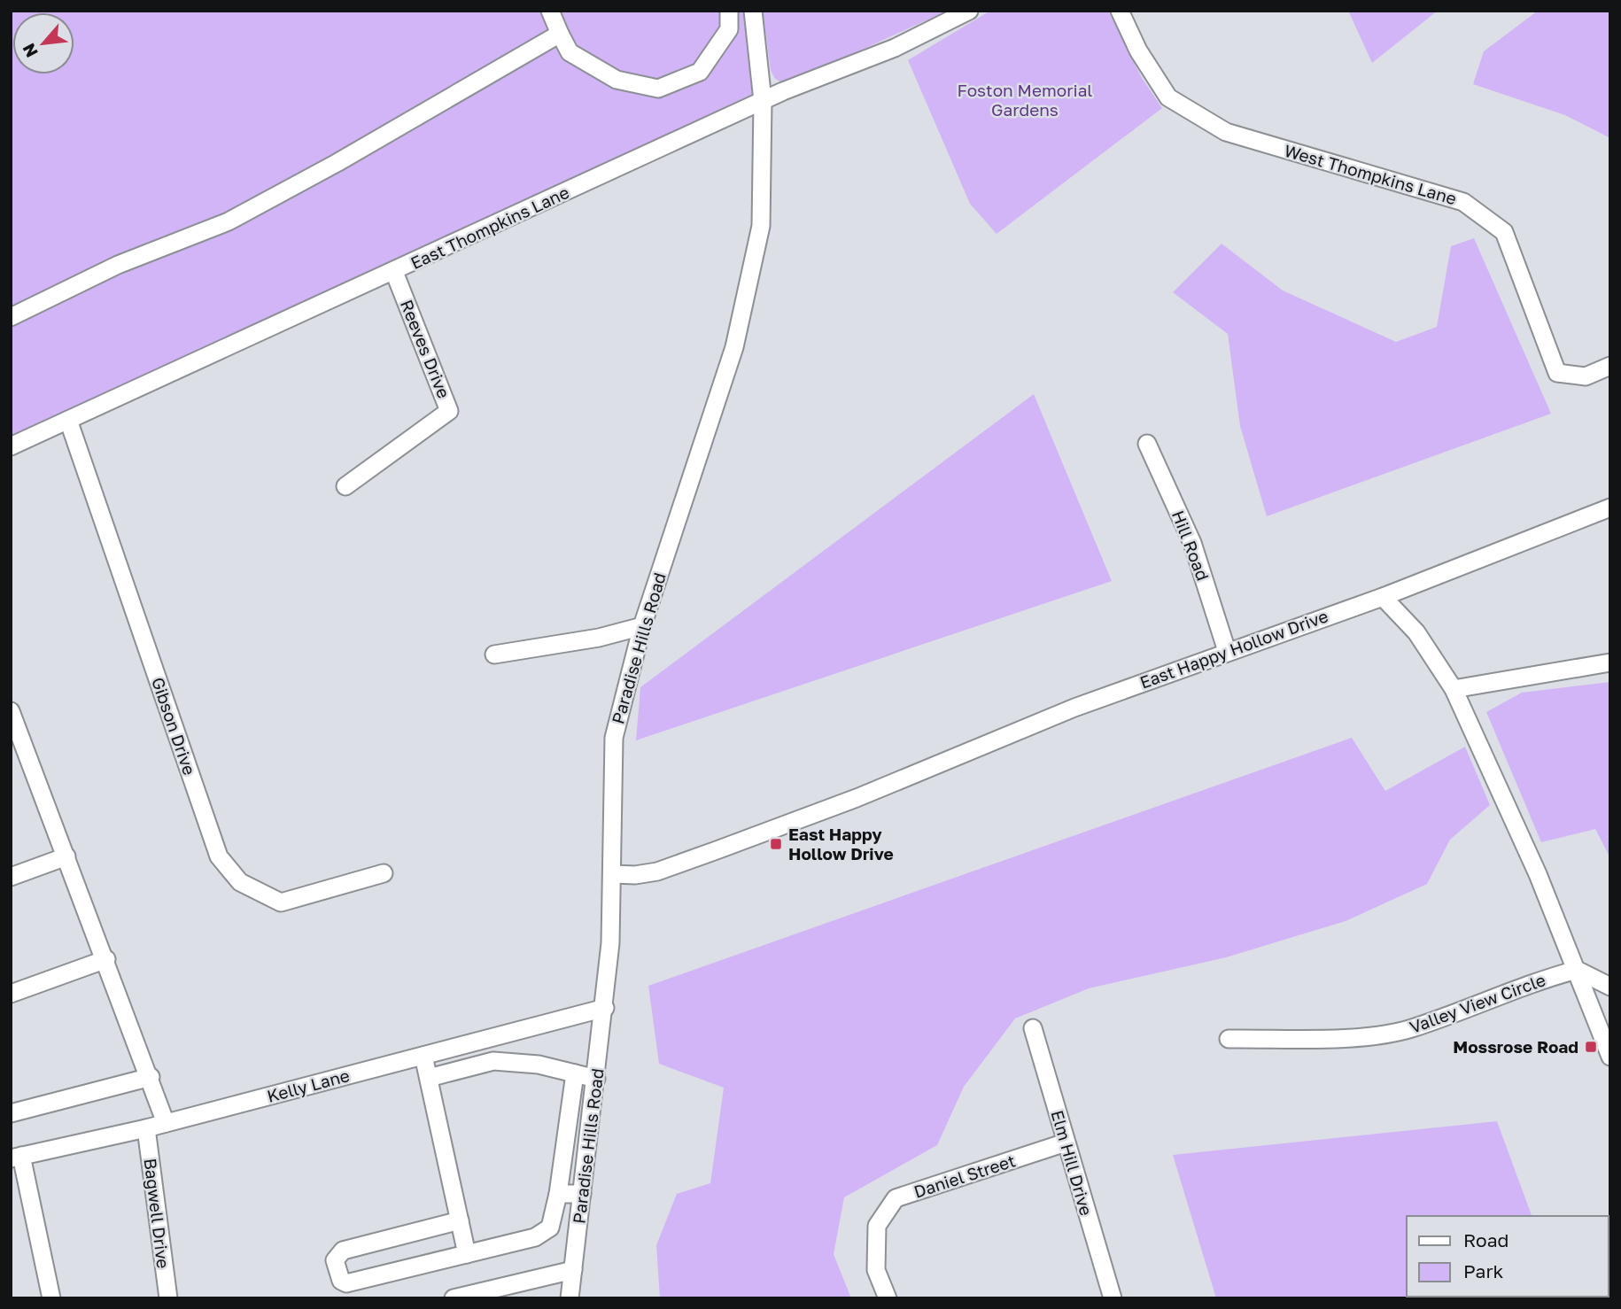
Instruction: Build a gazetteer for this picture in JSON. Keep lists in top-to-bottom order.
{
  "streets": {
    "street": [
      "West Thompkins Lane",
      "East Thompkins Lane",
      "Reeves Drive",
      "Hill Road",
      "Paradise Hills Road",
      "East Happy Hollow Drive",
      "Gibson Drive",
      "Valley View Circle",
      "Kelly Lane",
      "Elm Hill Drive",
      "Daniel Street",
      "Bagwell Drive"
    ]
  },
  "crossings": [
    ["East Thompkins Lane", "Reeves Drive"],
    ["East Thompkins Lane", "Paradise Hills Road"],
    ["East Thompkins Lane", "Gibson Drive"],
    ["Hill Road", "East Happy Hollow Drive"],
    ["Paradise Hills Road", "East Happy Hollow Drive"],
    ["Paradise Hills Road", "Kelly Lane"],
    ["Kelly Lane", "Bagwell Drive"],
    ["Elm Hill Drive", "Daniel Street"]
  ],
  "parks": ["Foston Memorial Gardens"],
  "places": {
    "transit": ["East Happy Hollow Drive", "Mossrose Road"]
  },
  "legend": ["Road", "Park"],
  "north": "bottom left"
}
